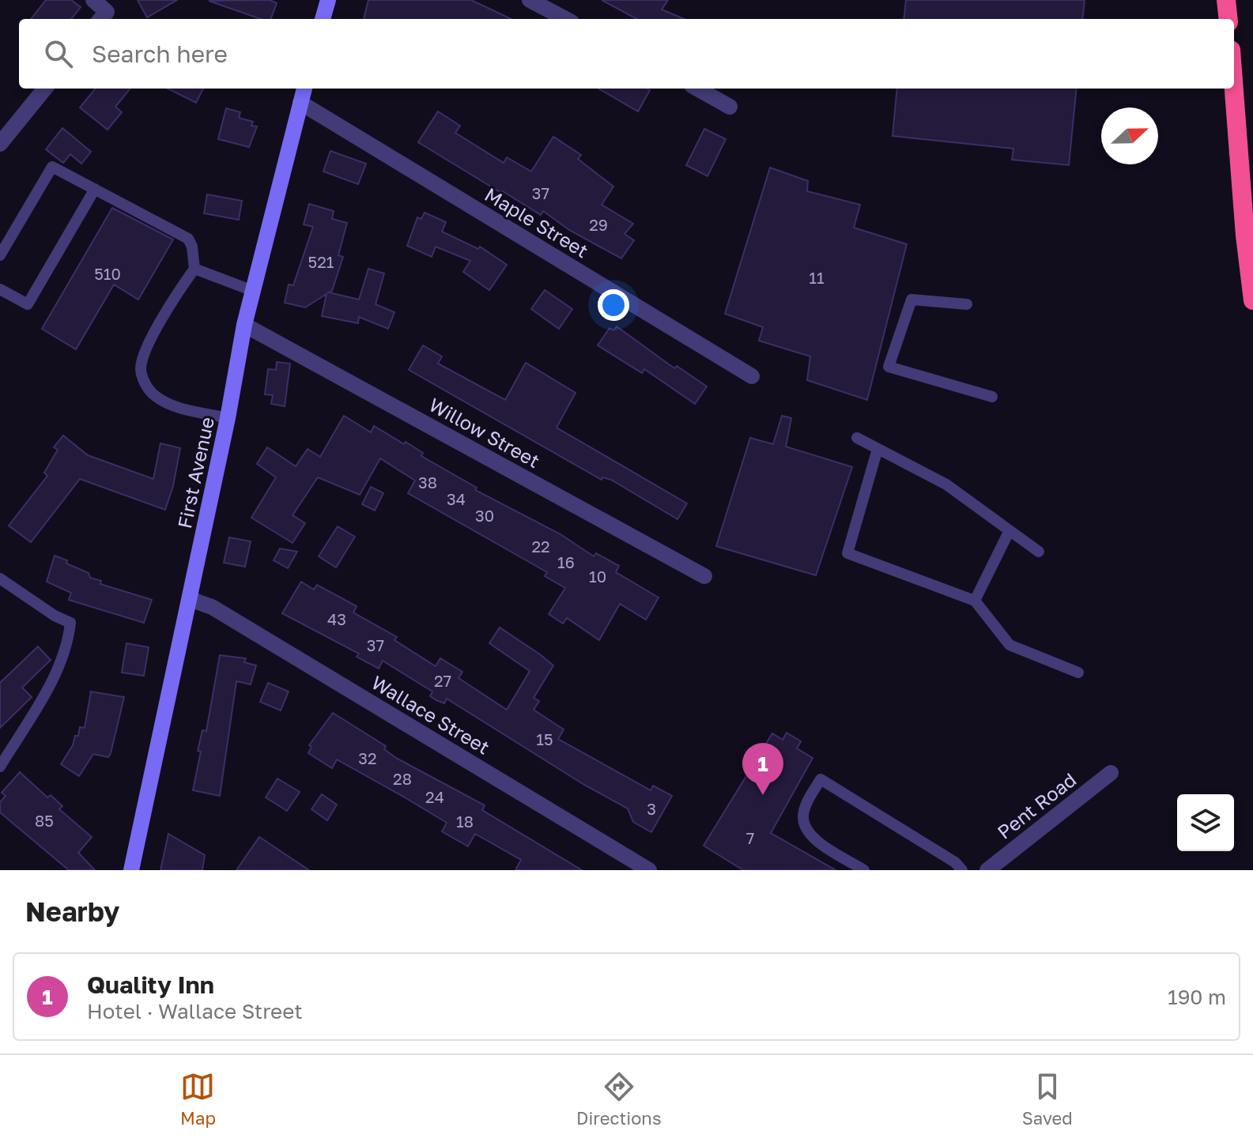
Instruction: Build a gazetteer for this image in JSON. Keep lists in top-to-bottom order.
{
  "streets": {
    "main road": ["First Avenue"],
    "street": [
      "Maple Street",
      "Willow Street",
      "Wallace Street",
      "Pent Road"
    ]
  },
  "crossings": [
    ["Maple Street", "First Avenue"],
    ["Willow Street", "First Avenue"],
    ["First Avenue", "Wallace Street"]
  ],
  "house_numbers": [
    "37",
    "29",
    "521",
    "510",
    "11",
    "38",
    "34",
    "30",
    "22",
    "16",
    "10",
    "43",
    "37",
    "27",
    "15",
    "32",
    "28",
    "24",
    "3",
    "85",
    "18",
    "7"
  ],
  "north": "right",
  "page": {
    "search": "Search here",
    "pins": "1",
    "heading": "Nearby",
    "list": [
      {
        "mark": "1",
        "name": "Quality Inn",
        "note": "Hotel · Wallace Street",
        "value": "190 m"
      }
    ],
    "nav": ["Map", "Directions", "Saved"]
  }
}
